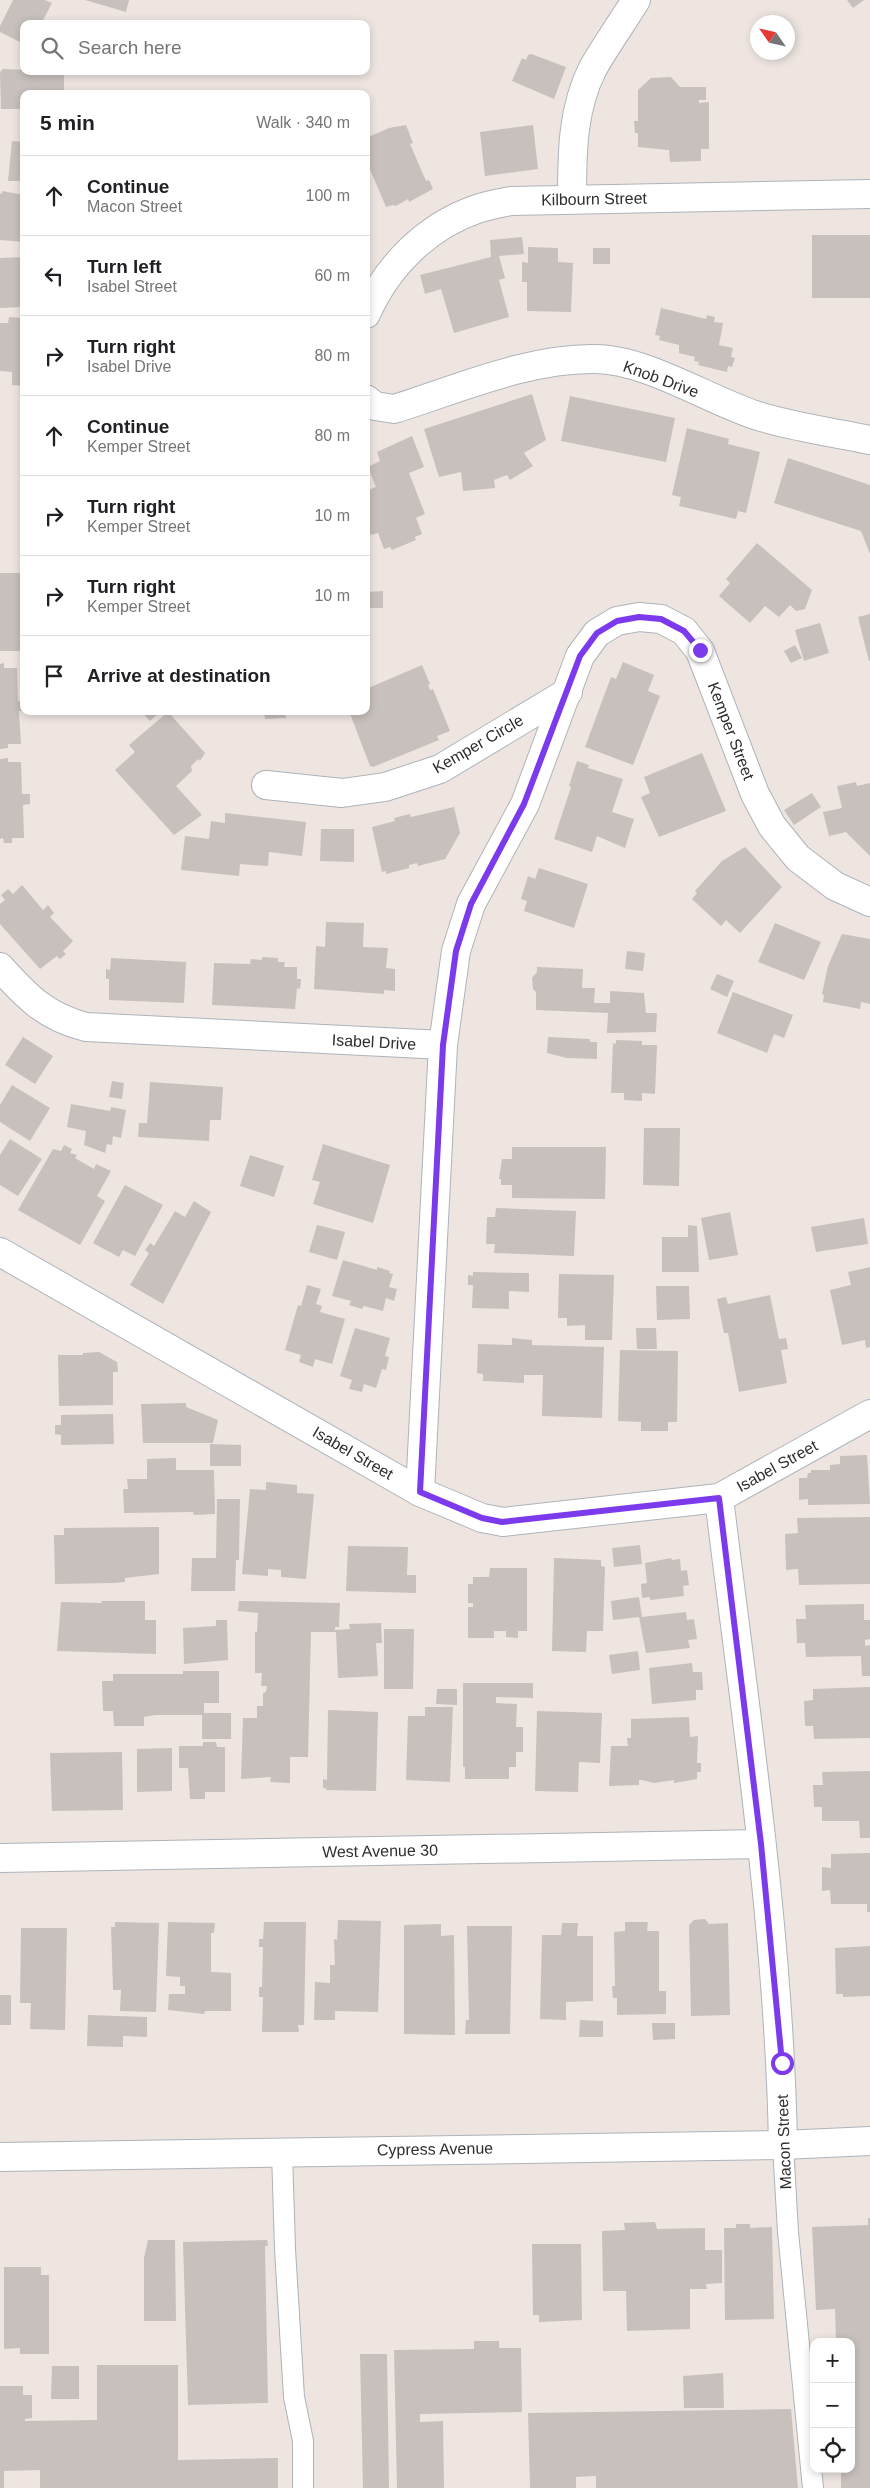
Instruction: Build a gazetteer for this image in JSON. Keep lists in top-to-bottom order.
{
  "streets": {
    "street": [
      "Kilbourn Street",
      "Knob Drive",
      "Kemper Street",
      "Kemper Circle",
      "Isabel Drive",
      "Isabel Street",
      "West Avenue 30",
      "Macon Street",
      "Cypress Avenue"
    ]
  },
  "crossings": [
    ["Kemper Street", "Kemper Circle"],
    ["Kemper Street", "Isabel Drive"],
    ["Isabel Street", "Macon Street"],
    ["West Avenue 30", "Macon Street"],
    ["Macon Street", "Cypress Avenue"]
  ],
  "north": "top left",
  "page": {
    "search": "Search here",
    "heading": ["5 min", "Walk · 340 m"],
    "list": [
      ["Continue", "Macon Street", "100 m"],
      ["Turn left", "Isabel Street", "60 m"],
      ["Turn right", "Isabel Drive", "80 m"],
      ["Continue", "Kemper Street", "80 m"],
      ["Turn right", "Kemper Street", "10 m"],
      ["Turn right", "Kemper Street", "10 m"],
      "Arrive at destination"
    ],
    "map_buttons": ["+", "−"]
  }
}
